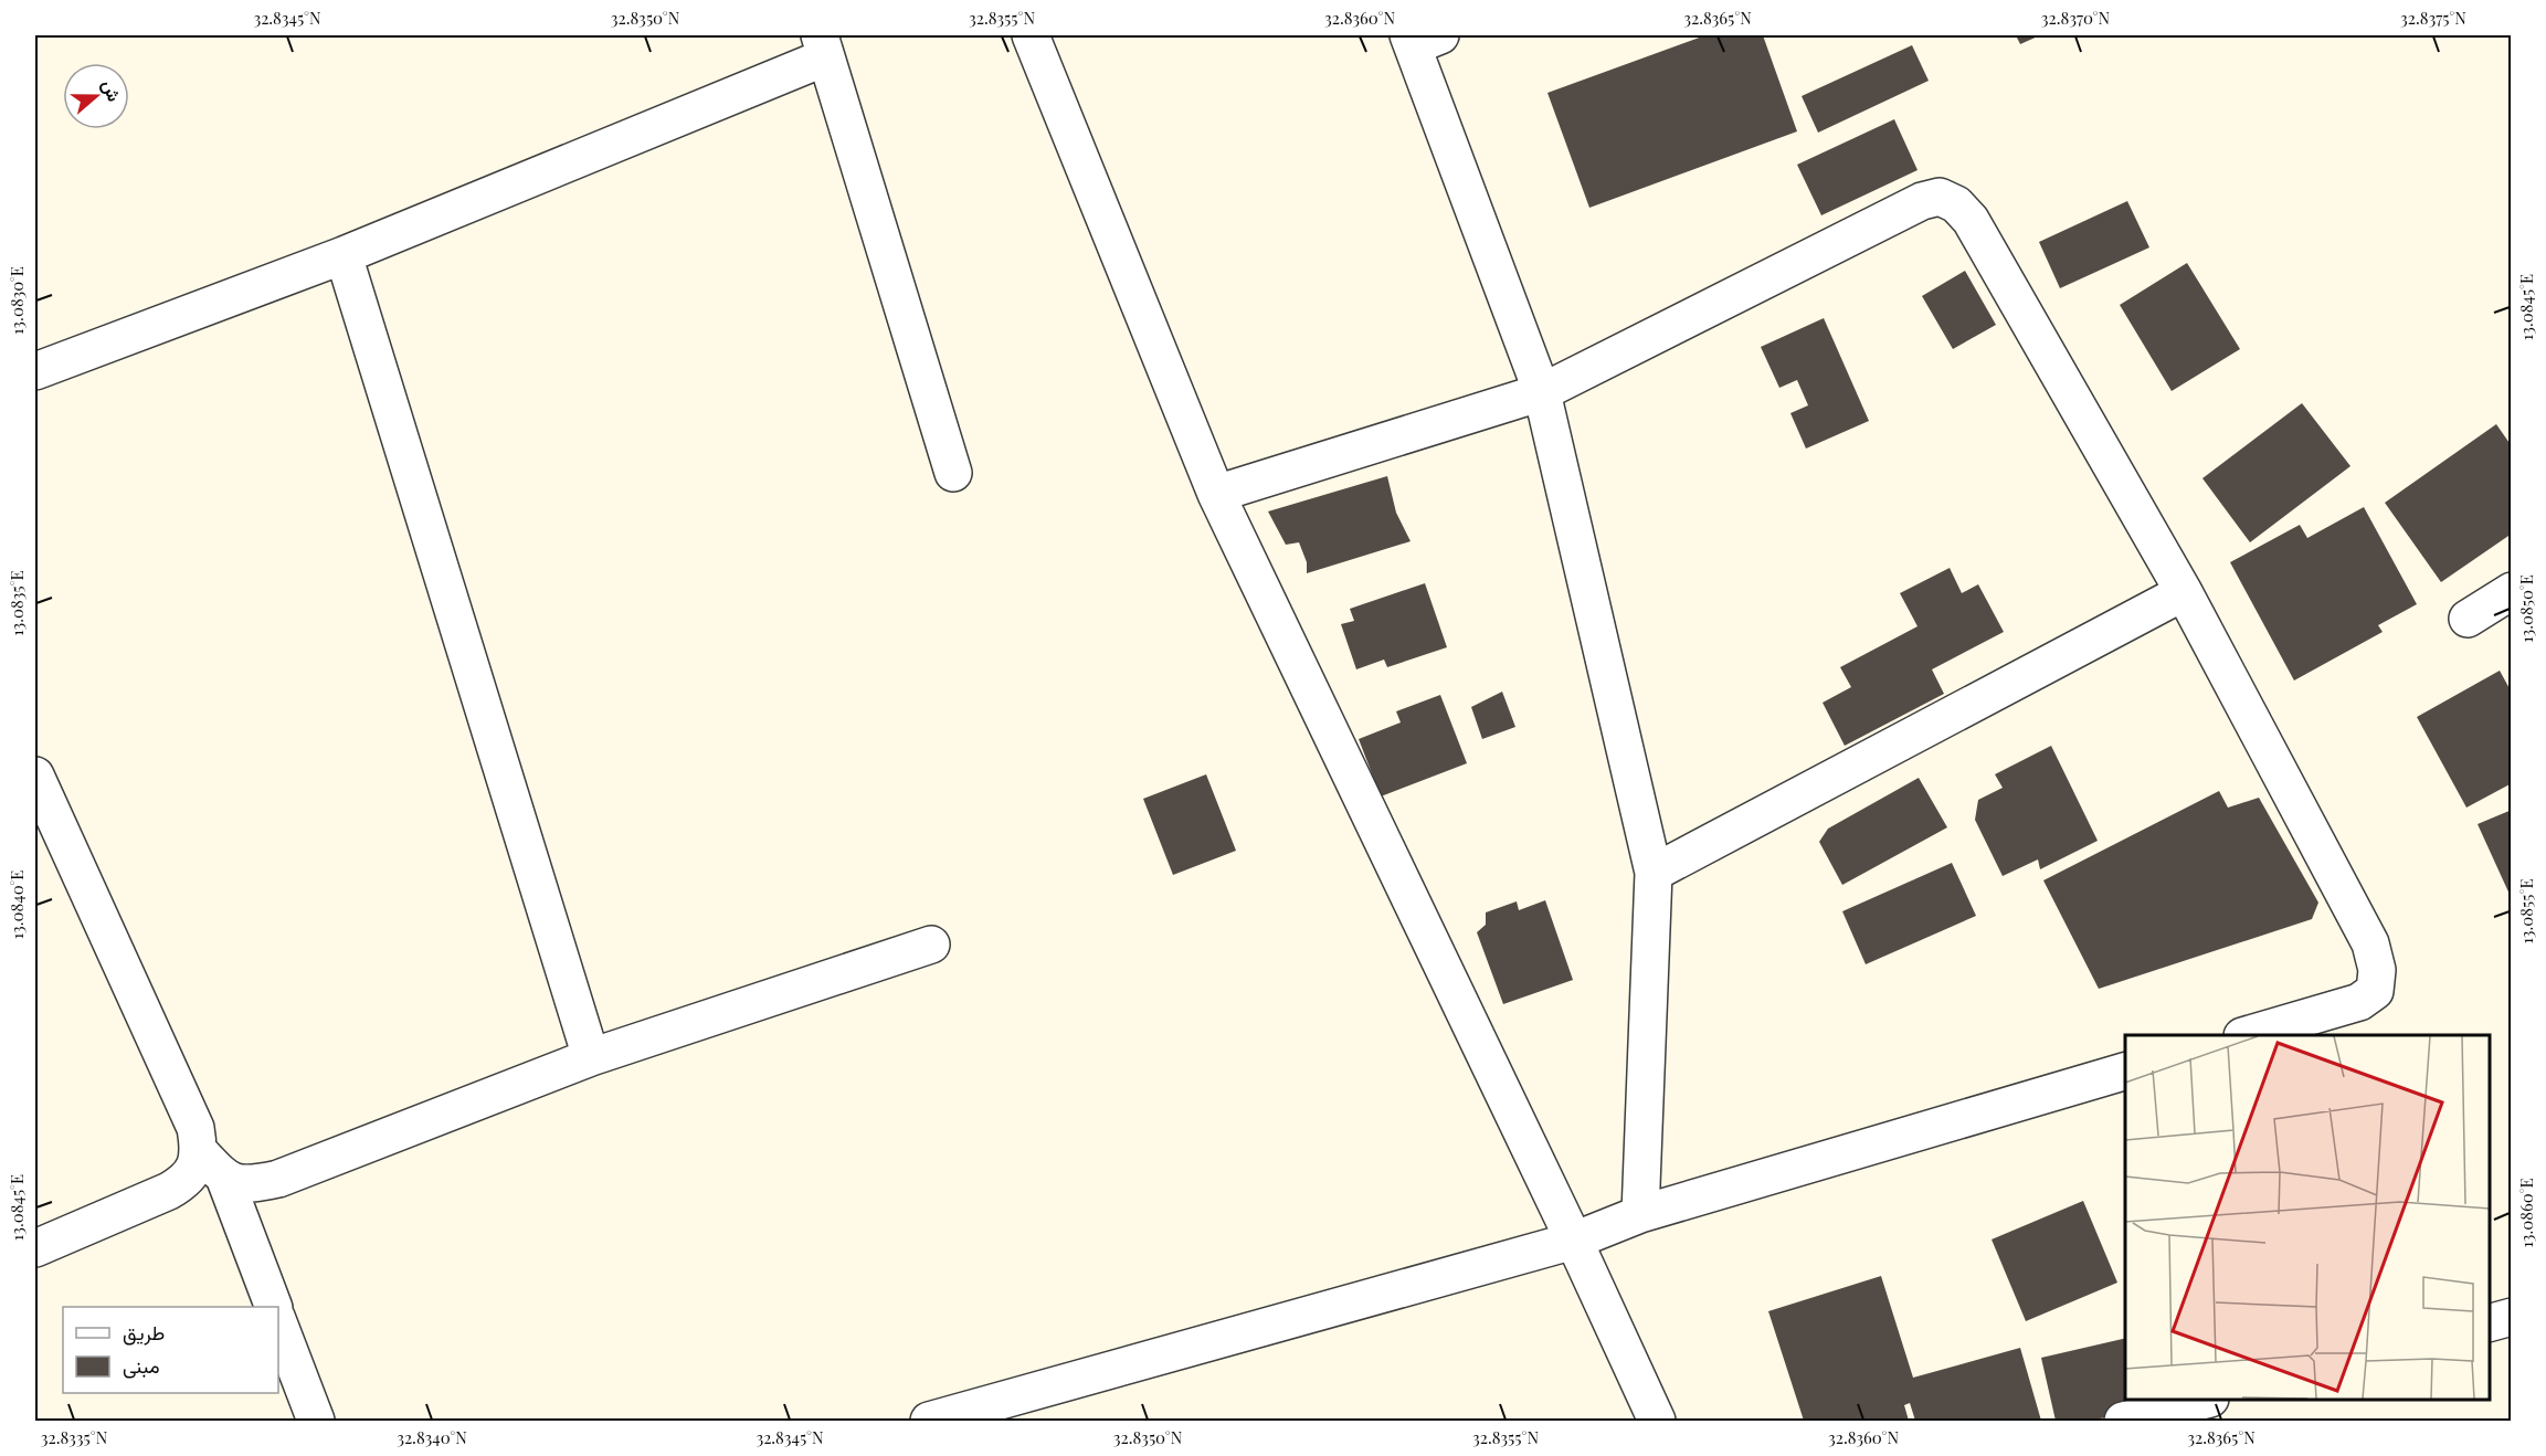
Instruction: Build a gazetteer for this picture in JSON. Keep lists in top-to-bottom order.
{
  "legend": ["طريق", "مبنى"],
  "north": "right",
  "coordinates": [
    "32.8345°N",
    "32.8350°N",
    "32.8355°N",
    "32.8360°N",
    "32.8365°N",
    "32.8370°N",
    "32.8375°N",
    "13.0830°E",
    "13.0845°E",
    "13.0835°E",
    "13.0850°E",
    "13.0840°E",
    "13.0855°E",
    "13.0860°E",
    "32.8335°N",
    "32.8340°N"
  ]
}
